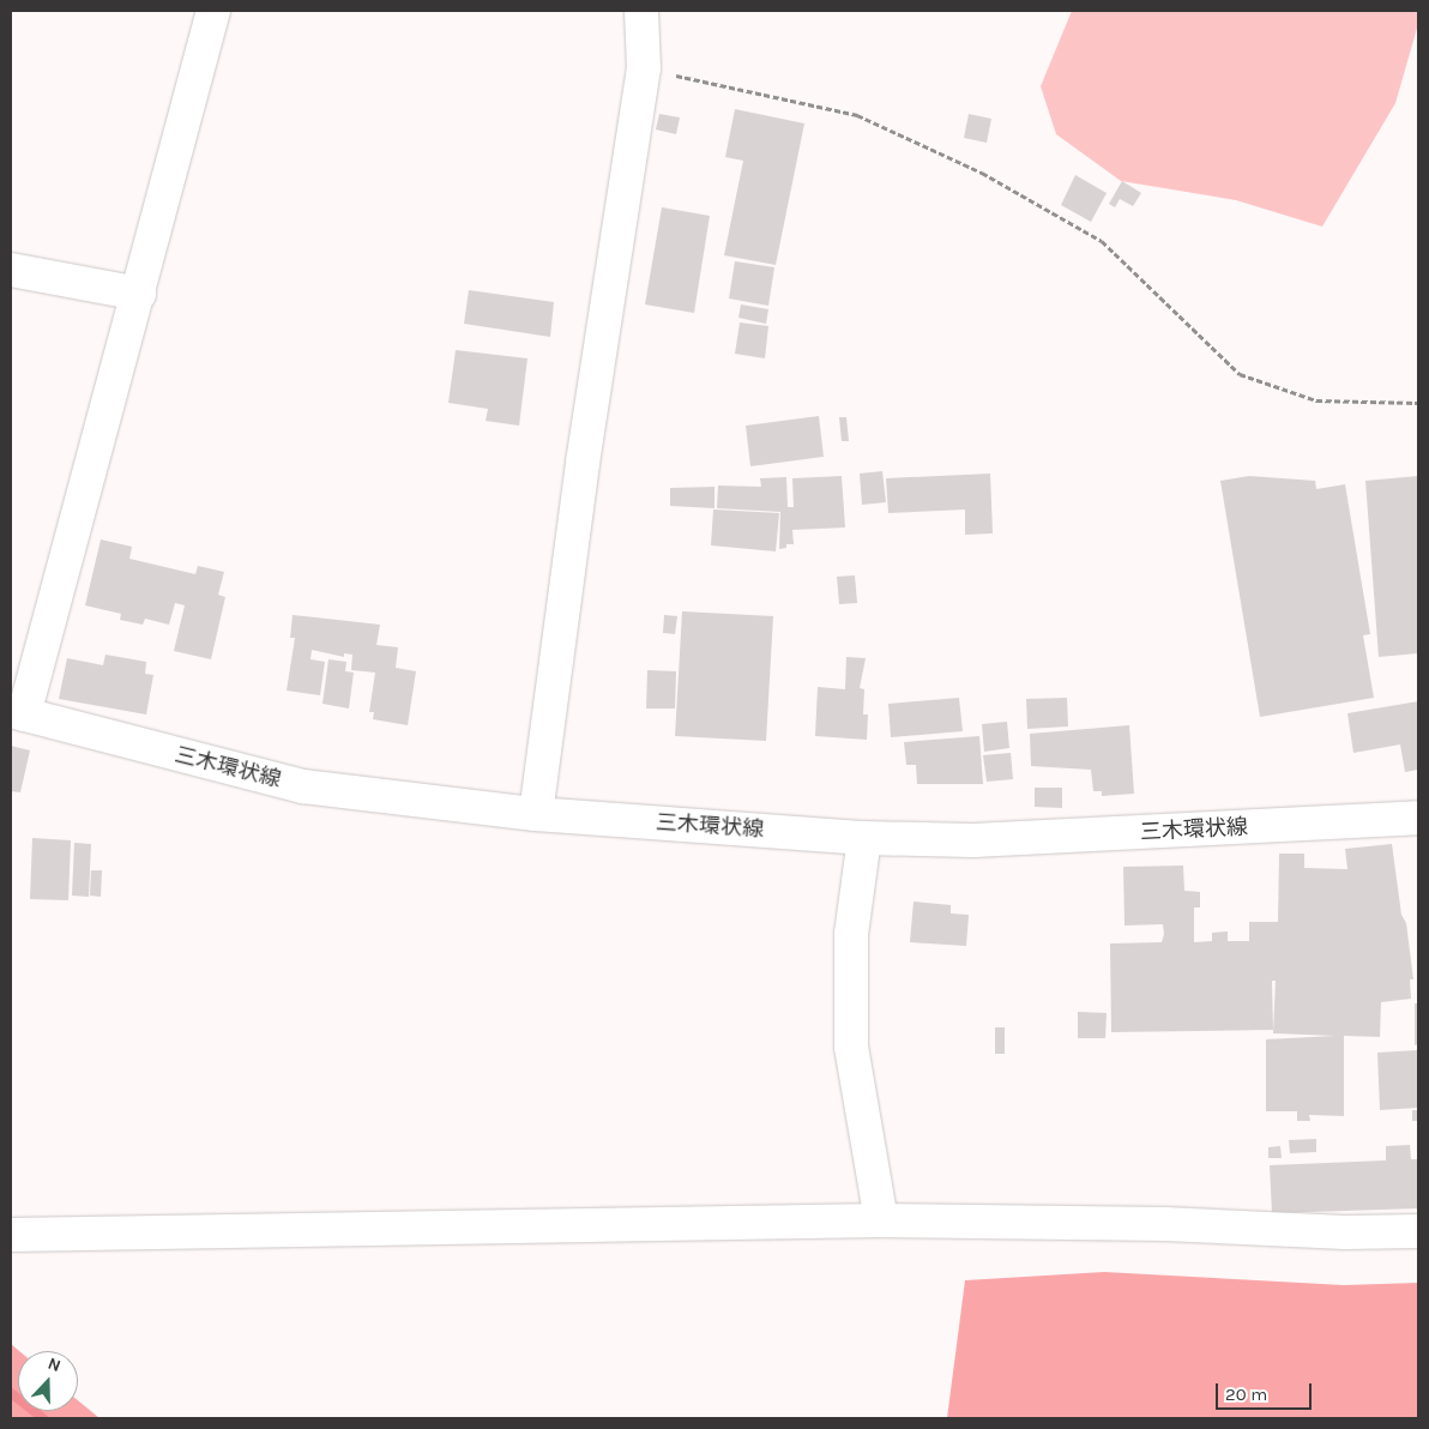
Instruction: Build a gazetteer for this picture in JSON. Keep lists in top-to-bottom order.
{
  "streets": {
    "street": ["三木環状線"]
  },
  "scale_bar": "20 m",
  "north": "top"
}
